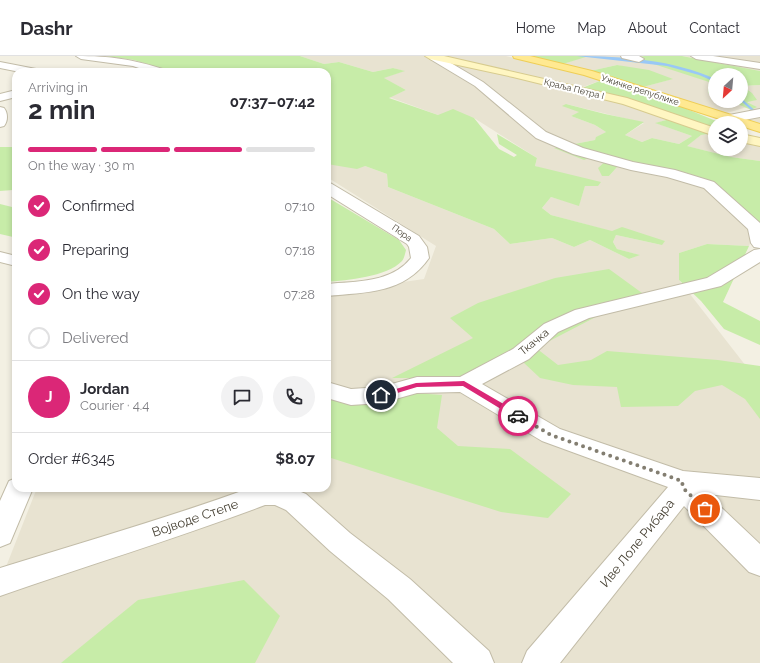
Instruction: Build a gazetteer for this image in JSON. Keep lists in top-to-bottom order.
{
  "streets": {
    "main road": ["Краља Петра I", "Ужичке републике"],
    "street": [
      "Пора",
      "Ткачка",
      "Војводе Степе",
      "Иве Лоле Рибара"
    ]
  },
  "north": "bottom left",
  "page": {
    "header": "Dashr",
    "nav": [
      "Home",
      "Map",
      "About",
      "Contact"
    ],
    "heading": ["2 min", "Arriving in", "07:37–07:42"],
    "panel": [
      "Jordan",
      "Courier · 4.4",
      "Order #6345",
      "$8.07"
    ],
    "bar": "On the way · 30 m",
    "list": [
      ["Confirmed", "07:10"],
      ["Preparing", "07:18"],
      ["On the way", "07:28"],
      "Delivered"
    ],
    "round": "J"
  }
}
